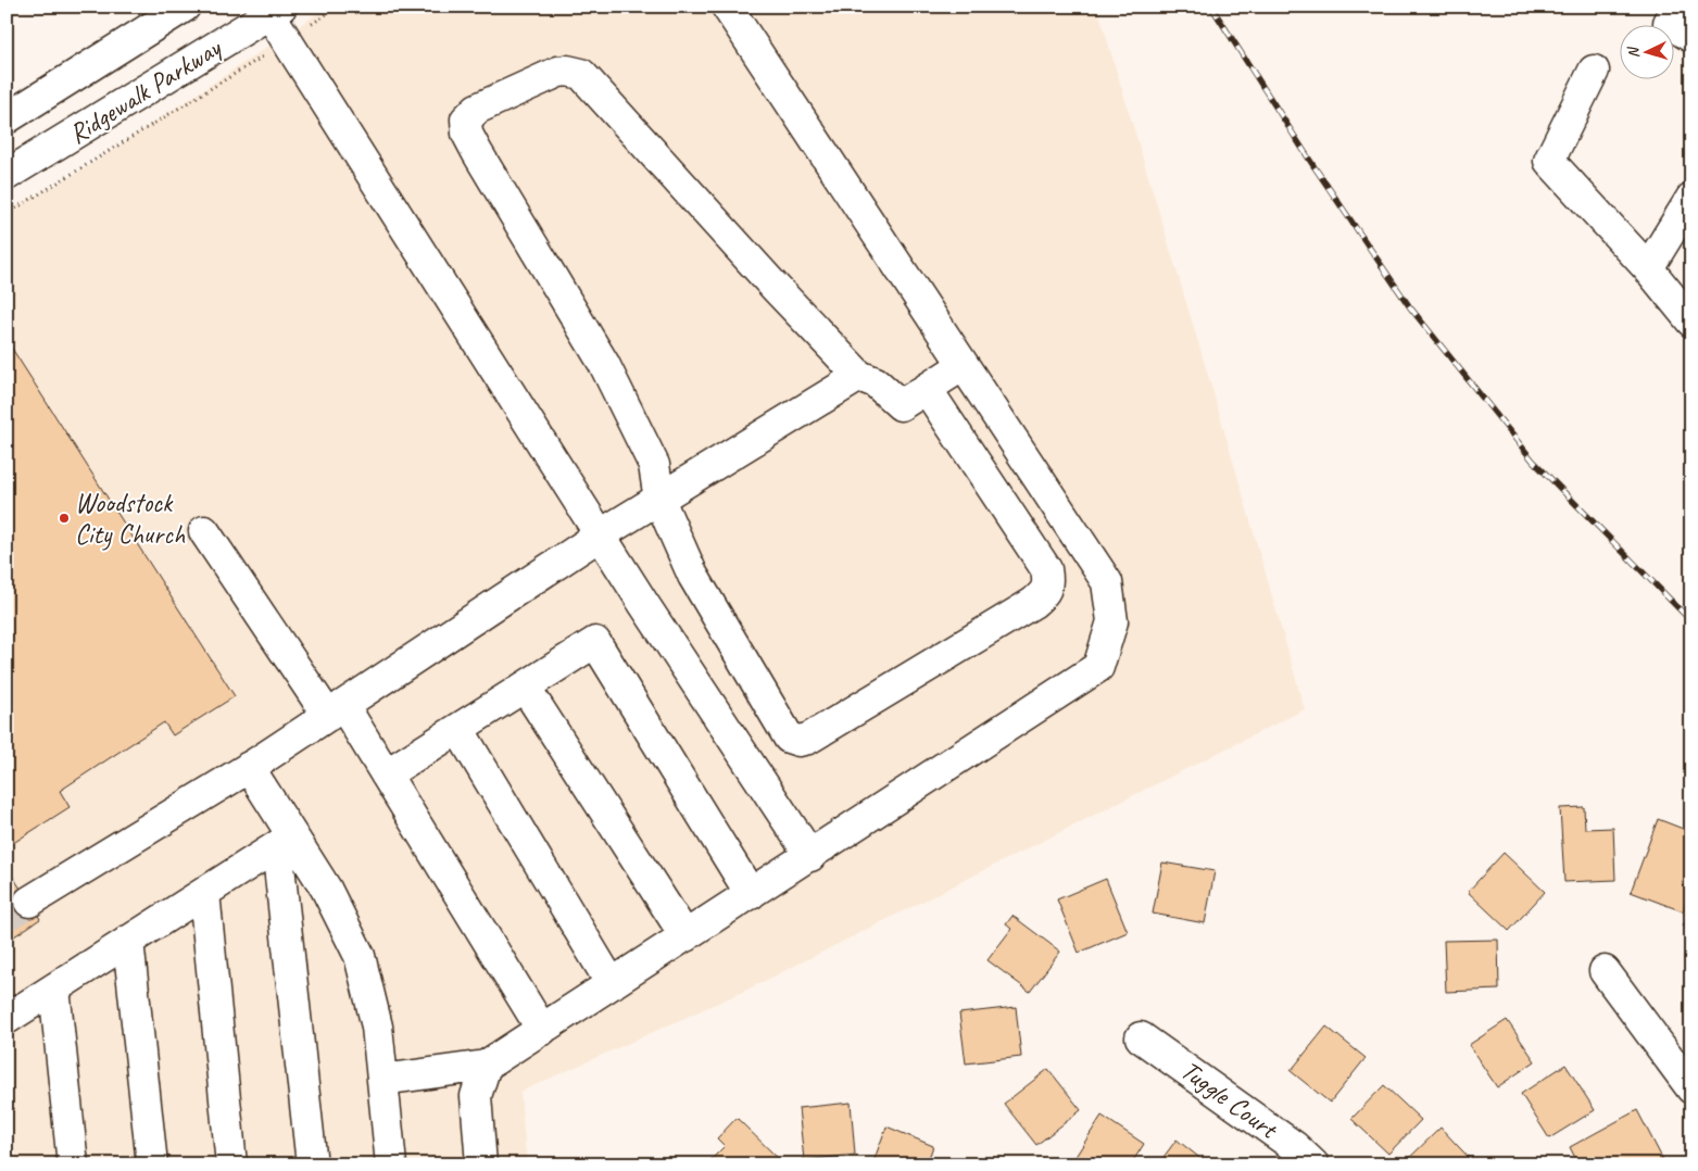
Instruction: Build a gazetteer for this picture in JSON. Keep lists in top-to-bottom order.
{
  "streets": {
    "main road": ["Ridgewalk Parkway", "Tuggle Court"]
  },
  "places": ["Woodstock City Church"],
  "north": "left"
}
